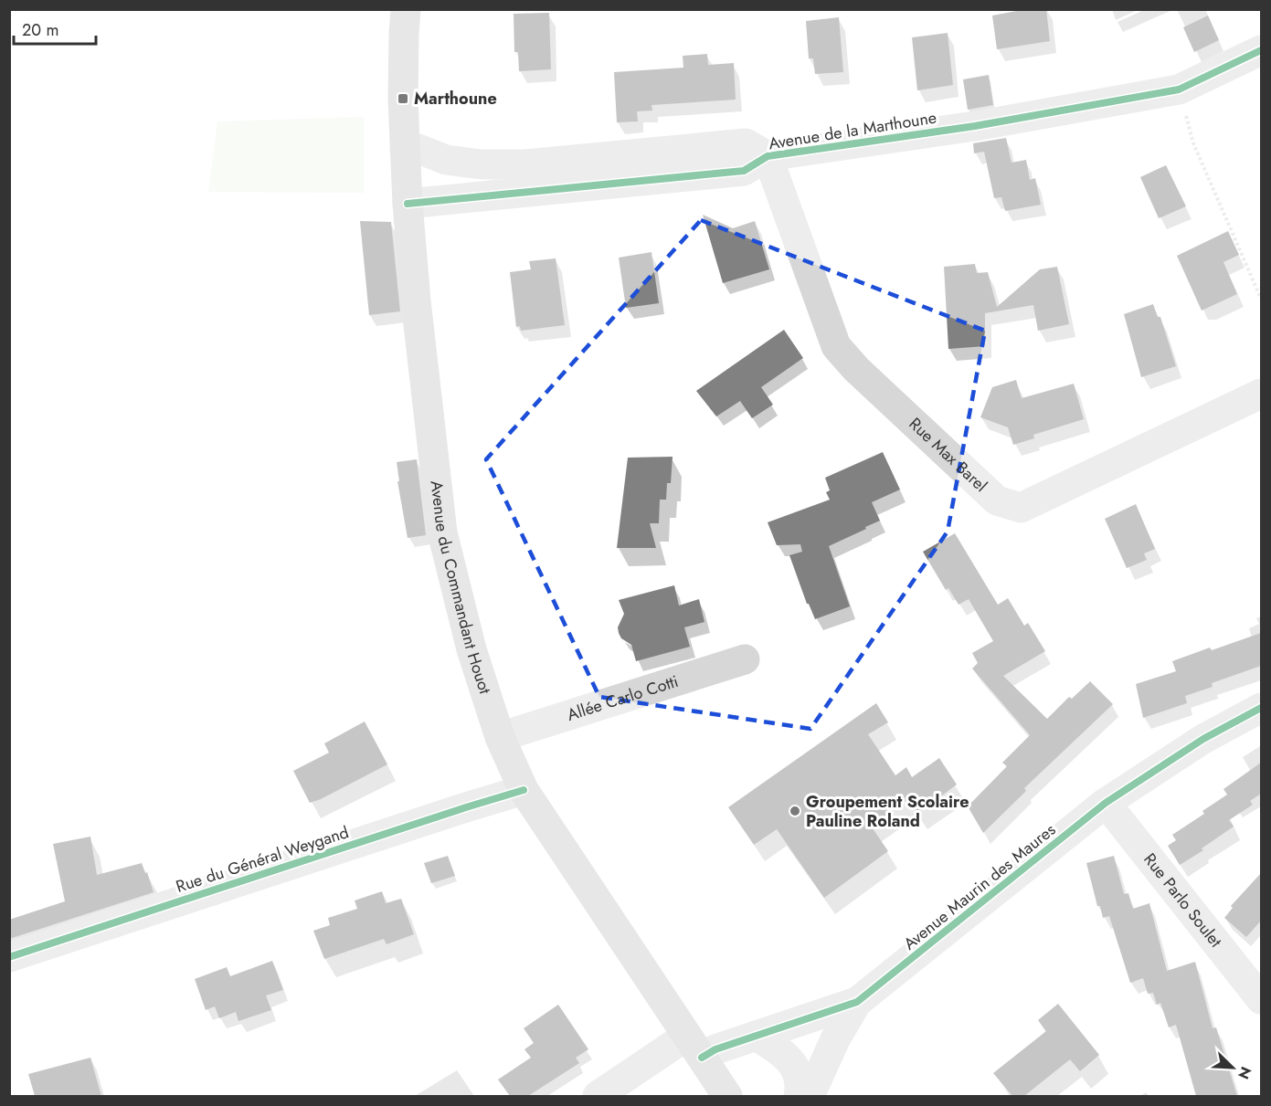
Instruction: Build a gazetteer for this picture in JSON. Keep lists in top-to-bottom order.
{
  "streets": {
    "main road": ["Avenue du Commandant Houot"],
    "street": [
      "Avenue de la Marthoune",
      "Rue Max Barel",
      "Allée Carlo Cotti",
      "Rue du Général Weygand",
      "Avenue Maurin des Maures",
      "Rue Parlo Soulet"
    ]
  },
  "crossings": [
    ["Avenue de la Marthoune", "Rue Max Barel"],
    ["Avenue de la Marthoune", "Avenue du Commandant Houot"],
    ["Avenue du Commandant Houot", "Allée Carlo Cotti"],
    ["Avenue du Commandant Houot", "Rue du Général Weygand"],
    ["Avenue du Commandant Houot", "Avenue Maurin des Maures"],
    ["Avenue Maurin des Maures", "Rue Parlo Soulet"]
  ],
  "places": {
    "transit": ["Marthoune"],
    "other": ["Groupement Scolaire Pauline Roland"]
  },
  "scale_bar": "20 m",
  "north": "bottom right"
}
